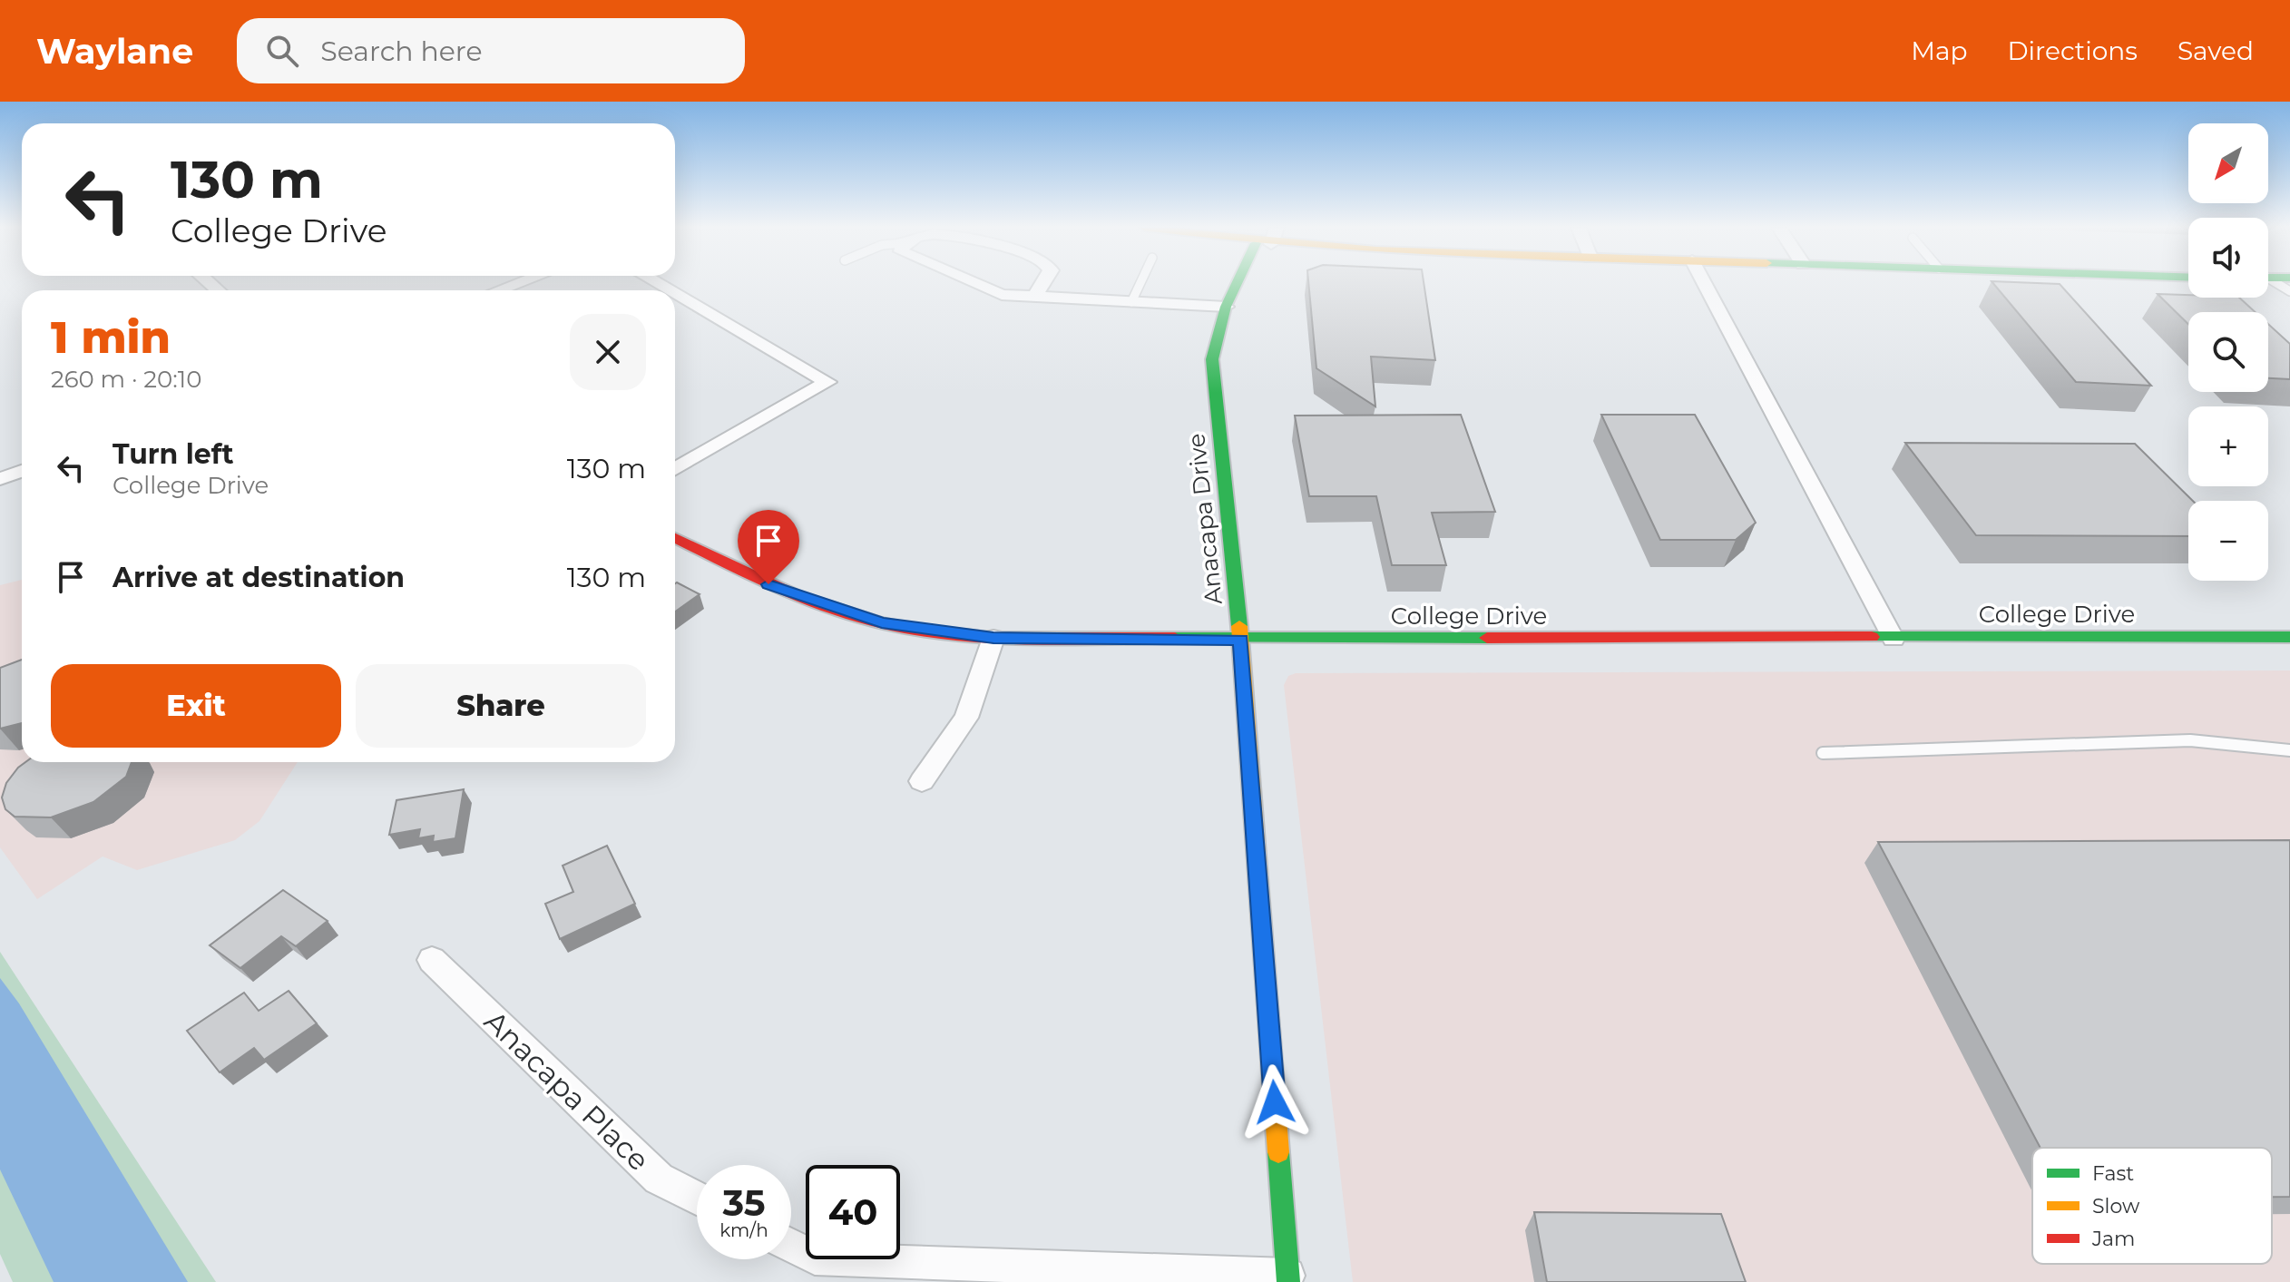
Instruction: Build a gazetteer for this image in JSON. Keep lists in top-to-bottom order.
{
  "streets": {
    "street": ["Anacapa Drive", "College Drive", "Anacapa Place"]
  },
  "crossings": [
    ["Anacapa Drive", "College Drive"]
  ],
  "legend": ["Fast", "Slow", "Jam"],
  "north": "bottom left",
  "page": {
    "header": "Waylane",
    "search": "Search here",
    "nav": ["Map", "Directions", "Saved"],
    "map_buttons": ["+", "−"],
    "turn": ["130 m", "College Drive"],
    "heading": ["1 min", "260 m · 20:10"],
    "list": [
      {
        "name": "Turn left",
        "note": "College Drive",
        "value": "130 m"
      },
      {
        "name": "Arrive at destination",
        "value": "130 m"
      }
    ],
    "buttons": ["Exit", "Share"],
    "speed": "35 km/h",
    "limit": "40"
  }
}
